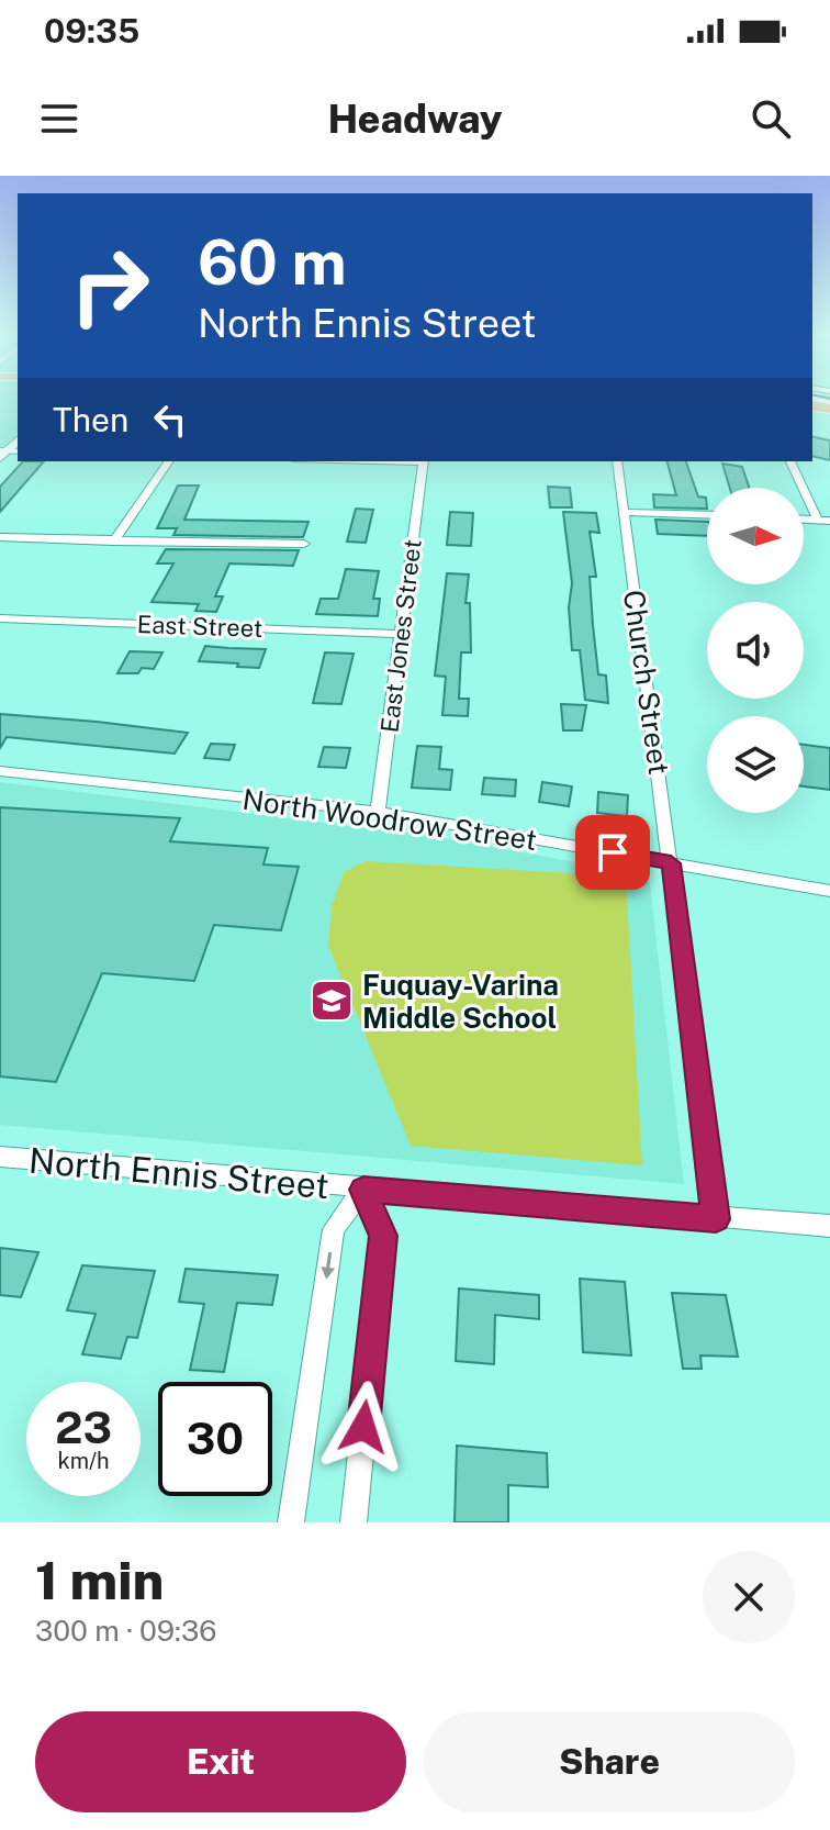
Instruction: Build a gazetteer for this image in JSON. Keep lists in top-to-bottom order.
{
  "streets": {
    "street": [
      "East Street",
      "East Jones Street",
      "Church Street",
      "North Woodrow Street",
      "North Ennis Street"
    ]
  },
  "crossings": [
    ["East Street", "East Jones Street"],
    ["East Jones Street", "North Woodrow Street"],
    ["Church Street", "North Woodrow Street"],
    ["Church Street", "North Ennis Street"]
  ],
  "places": {
    "school or university": ["Fuquay-Varina Middle School"]
  },
  "north": "right",
  "page": {
    "status": "09:35",
    "header": "Headway",
    "turn": ["60 m", "North Ennis Street"],
    "then": "Then",
    "speed": "23 km/h",
    "limit": "30",
    "heading": ["1 min", "300 m · 09:36"],
    "buttons": ["Exit", "Share"]
  }
}
